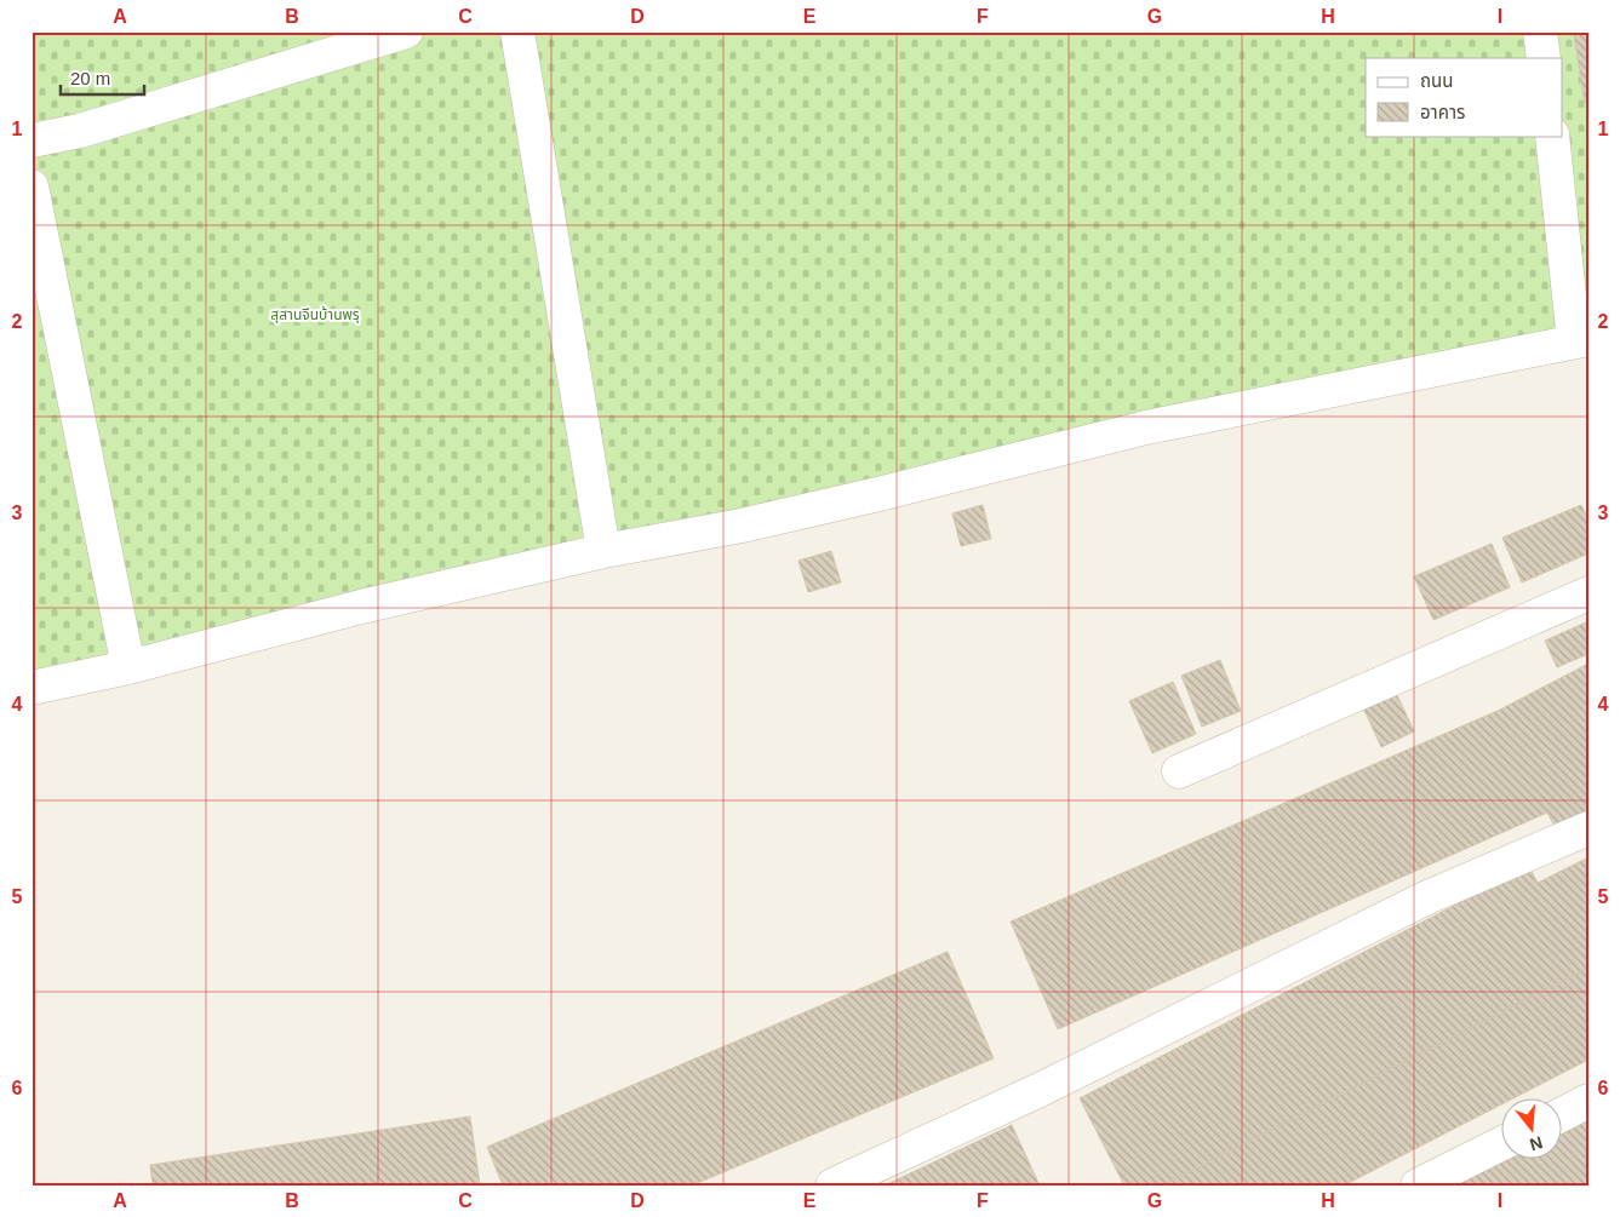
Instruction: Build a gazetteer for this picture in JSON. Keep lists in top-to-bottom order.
{
  "parks": ["สุสานจีนบ้านพรุ"],
  "legend": ["ถนน", "อาคาร"],
  "scale_bar": "20 m",
  "north": "bottom",
  "grid": {
    "columns": [
      "A",
      "B",
      "C",
      "D",
      "E",
      "F",
      "G",
      "H",
      "I"
    ],
    "rows": [
      "1",
      "2",
      "3",
      "4",
      "5",
      "6"
    ]
  }
}
